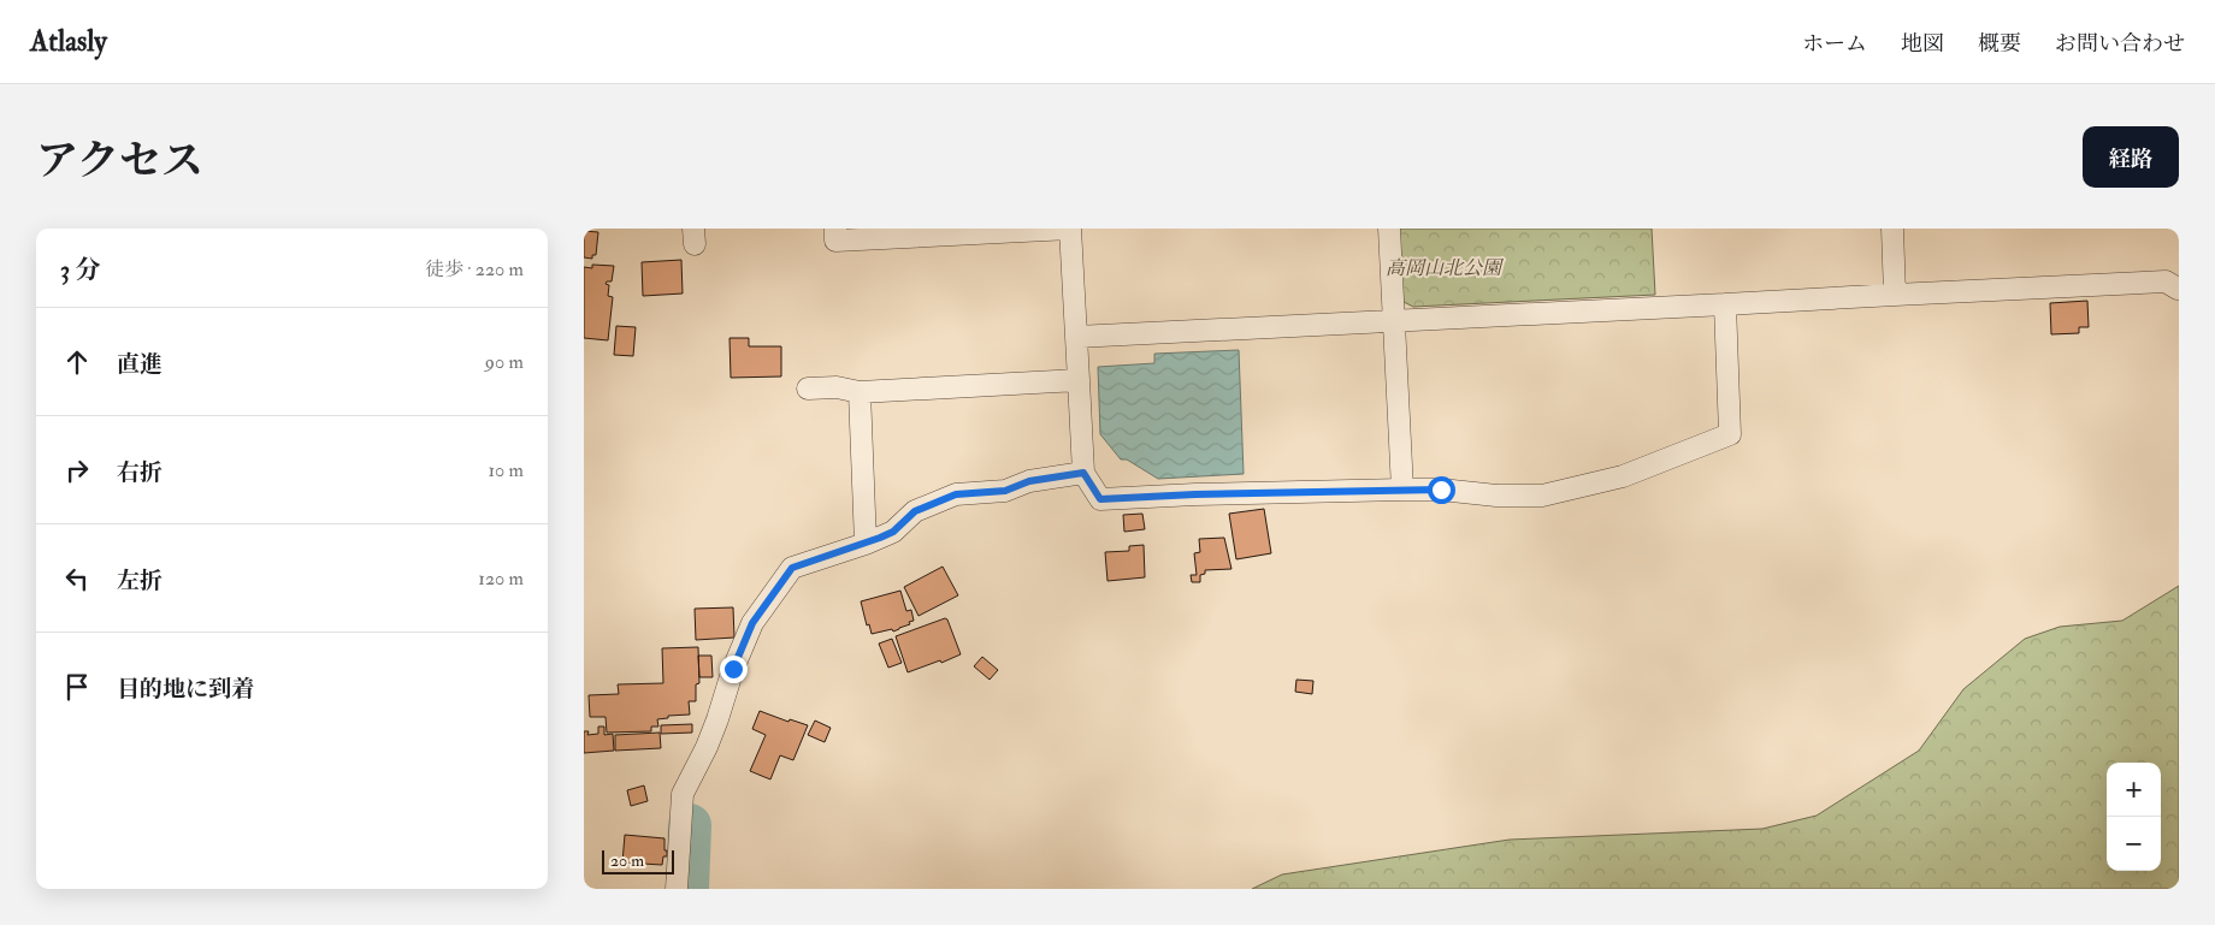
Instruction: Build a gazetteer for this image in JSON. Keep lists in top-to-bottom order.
{
  "parks": ["高岡山北公園"],
  "scale_bar": "20 m",
  "page": {
    "header": "Atlasly",
    "nav": [
      "ホーム",
      "地図",
      "概要",
      "お問い合わせ"
    ],
    "title": "アクセス",
    "buttons": "経路",
    "heading": ["3 分", "徒歩 · 220 m"],
    "list": [
      ["直進", "90 m"],
      ["右折", "10 m"],
      ["左折", "120 m"],
      "目的地に到着"
    ],
    "map_buttons": ["+", "−"],
    "scale": "20 m"
  }
}
